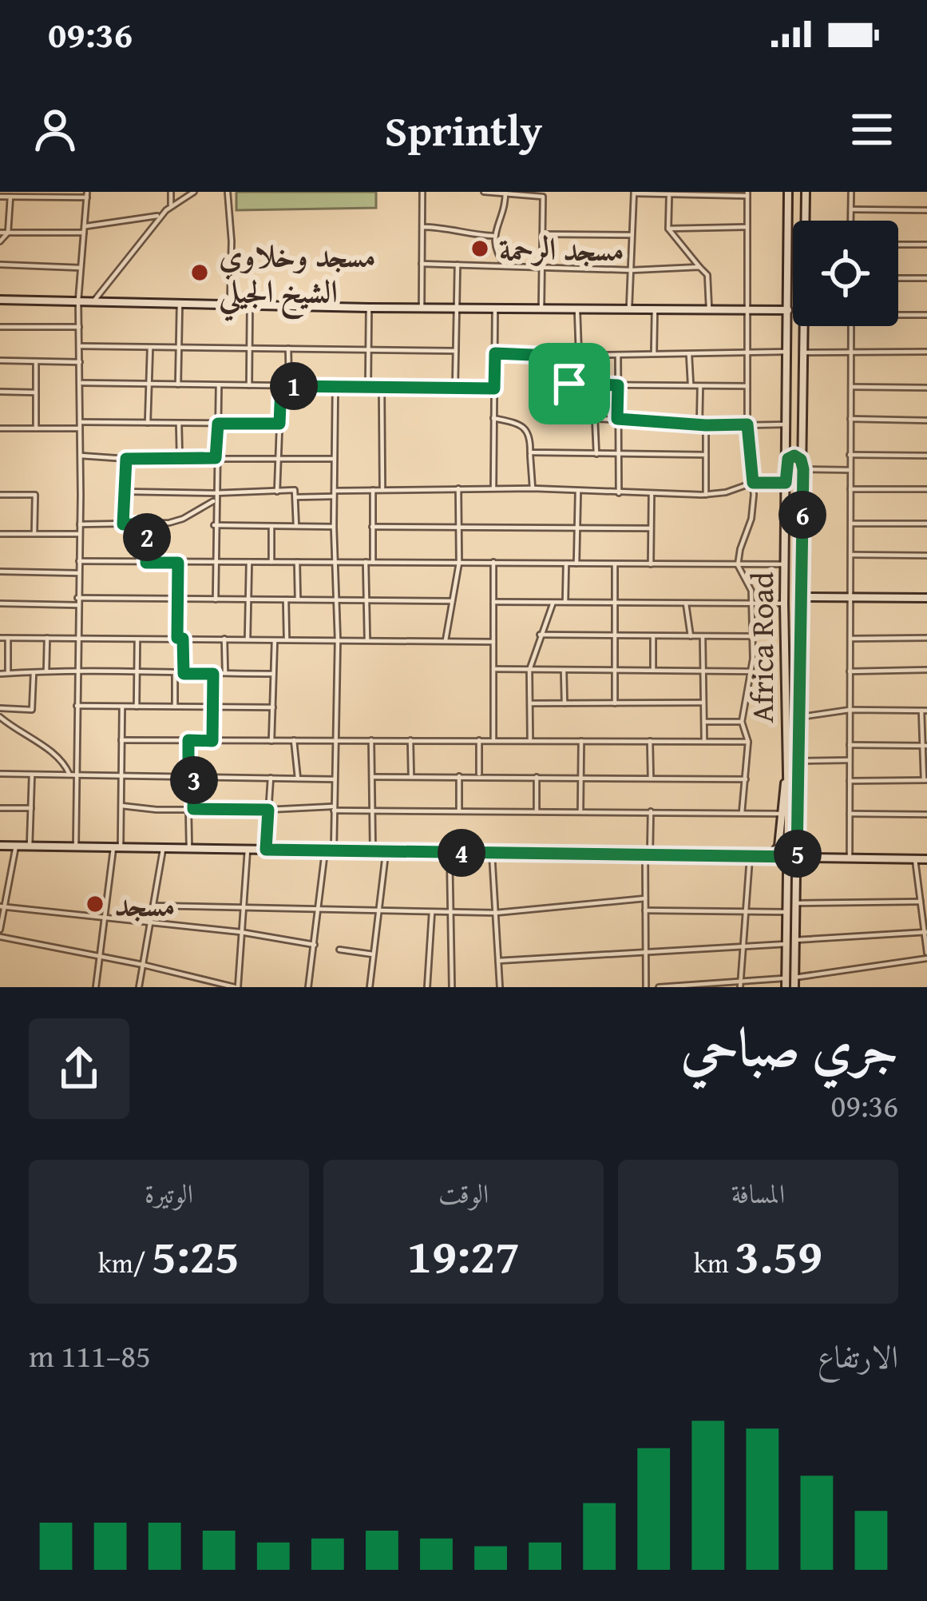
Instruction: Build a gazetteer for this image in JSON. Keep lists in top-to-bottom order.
{
  "streets": {
    "street": ["Africa Road"]
  },
  "places": ["مسجد الرحمة", "مسجد وخلاوي الشيخ الجيلي", "مسجد"],
  "page": {
    "status": "09:36",
    "header": "Sprintly",
    "pins": [
      "1",
      "6",
      "2",
      "3",
      "4",
      "5"
    ],
    "heading": ["جري صباحي", "09:36"],
    "stats": [
      ["المسافة", "3.59 km"],
      ["الوقت", "19:27"],
      ["الوتيرة", "5:25 /km"]
    ],
    "chart": ["الارتفاع", "85–111 m"]
  }
}
